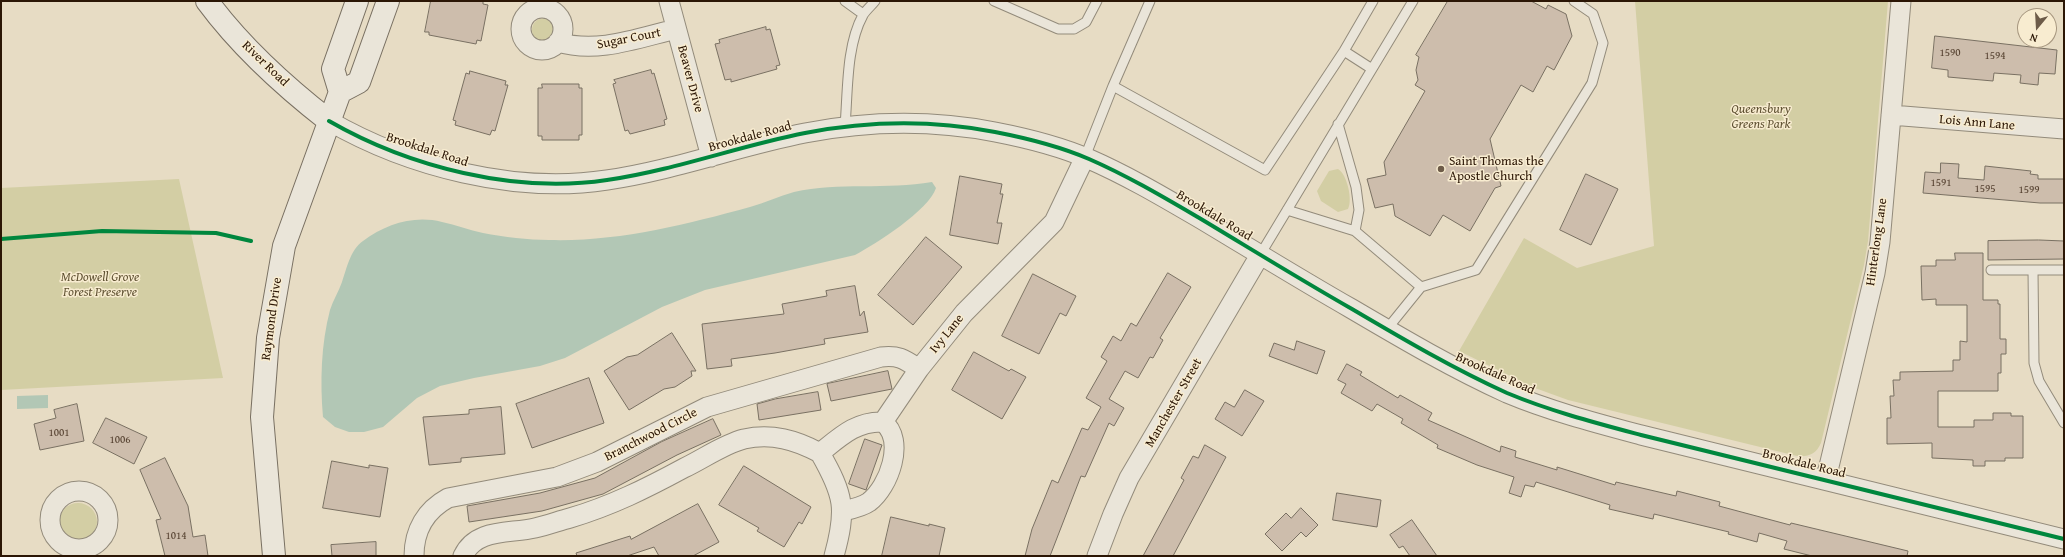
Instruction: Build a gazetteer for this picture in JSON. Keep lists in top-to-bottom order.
{
  "streets": {
    "street": [
      "Sugar Court",
      "River Road",
      "Beaver Drive",
      "Lois Ann Lane",
      "Brookdale Road",
      "Hinterlong Lane",
      "Raymond Drive",
      "Ivy Lane",
      "Manchester Street",
      "Branchwood Circle"
    ]
  },
  "crossings": [
    ["Sugar Court", "Beaver Drive"],
    ["River Road", "Brookdale Road"],
    ["River Road", "Raymond Drive"],
    ["Beaver Drive", "Brookdale Road"],
    ["Lois Ann Lane", "Hinterlong Lane"],
    ["Brookdale Road", "Hinterlong Lane"],
    ["Brookdale Road", "Raymond Drive"],
    ["Brookdale Road", "Ivy Lane"],
    ["Brookdale Road", "Manchester Street"],
    ["Ivy Lane", "Branchwood Circle"]
  ],
  "parks": ["Queensbury Greens Park", "McDowell Grove Forest Preserve"],
  "places": ["Saint Thomas the Apostle Church"],
  "house_numbers": [
    "1590",
    "1594",
    "1591",
    "1595",
    "1599",
    "1001",
    "1006",
    "1014"
  ],
  "north": "bottom"
}
